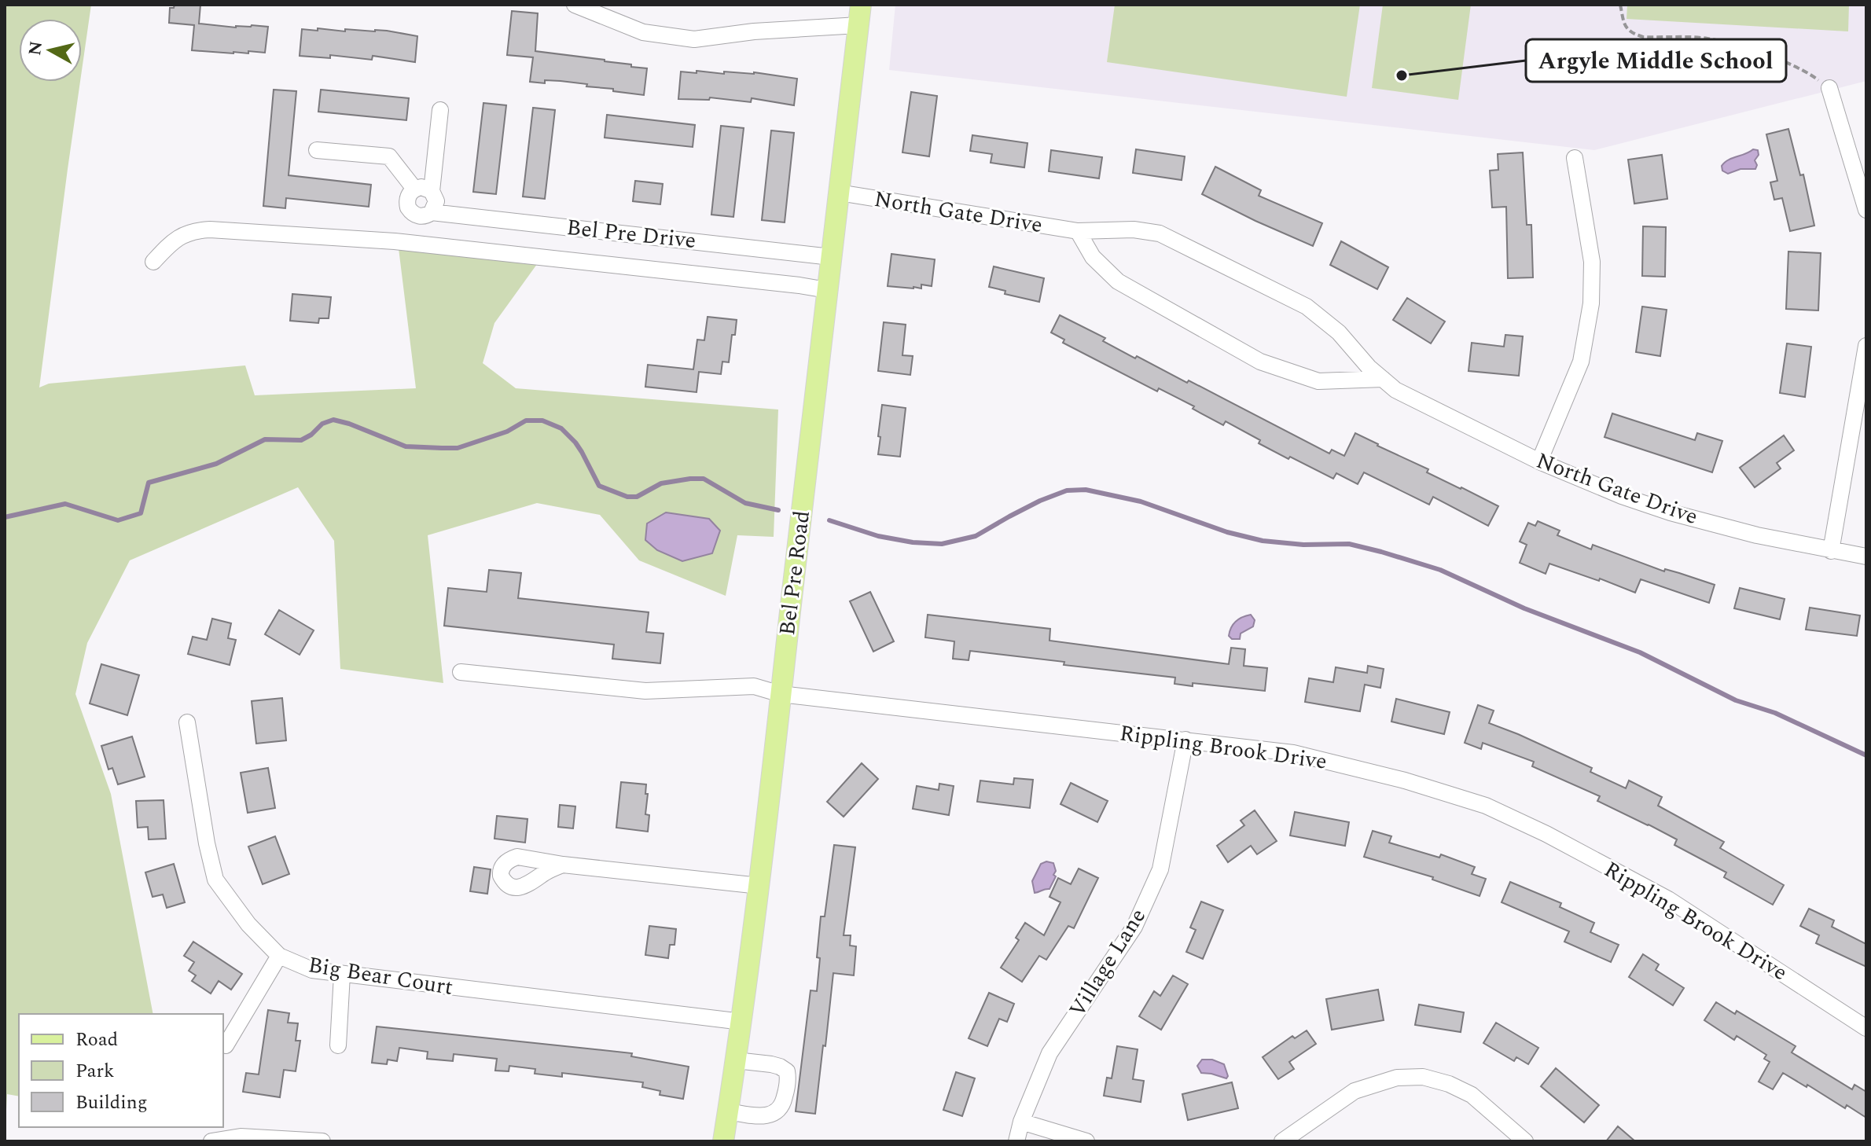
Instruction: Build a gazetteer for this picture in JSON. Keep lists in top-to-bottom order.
{
  "streets": {
    "main road": ["Bel Pre Road"],
    "street": [
      "North Gate Drive",
      "Bel Pre Drive",
      "Rippling Brook Drive",
      "Village Lane",
      "Big Bear Court"
    ]
  },
  "crossings": [
    ["North Gate Drive", "Bel Pre Road"],
    ["Bel Pre Drive", "Bel Pre Road"],
    ["Bel Pre Road", "Rippling Brook Drive"],
    ["Bel Pre Road", "Big Bear Court"],
    ["Rippling Brook Drive", "Village Lane"]
  ],
  "places": ["Argyle Middle School"],
  "legend": ["Road", "Park", "Building"],
  "north": "left"
}
